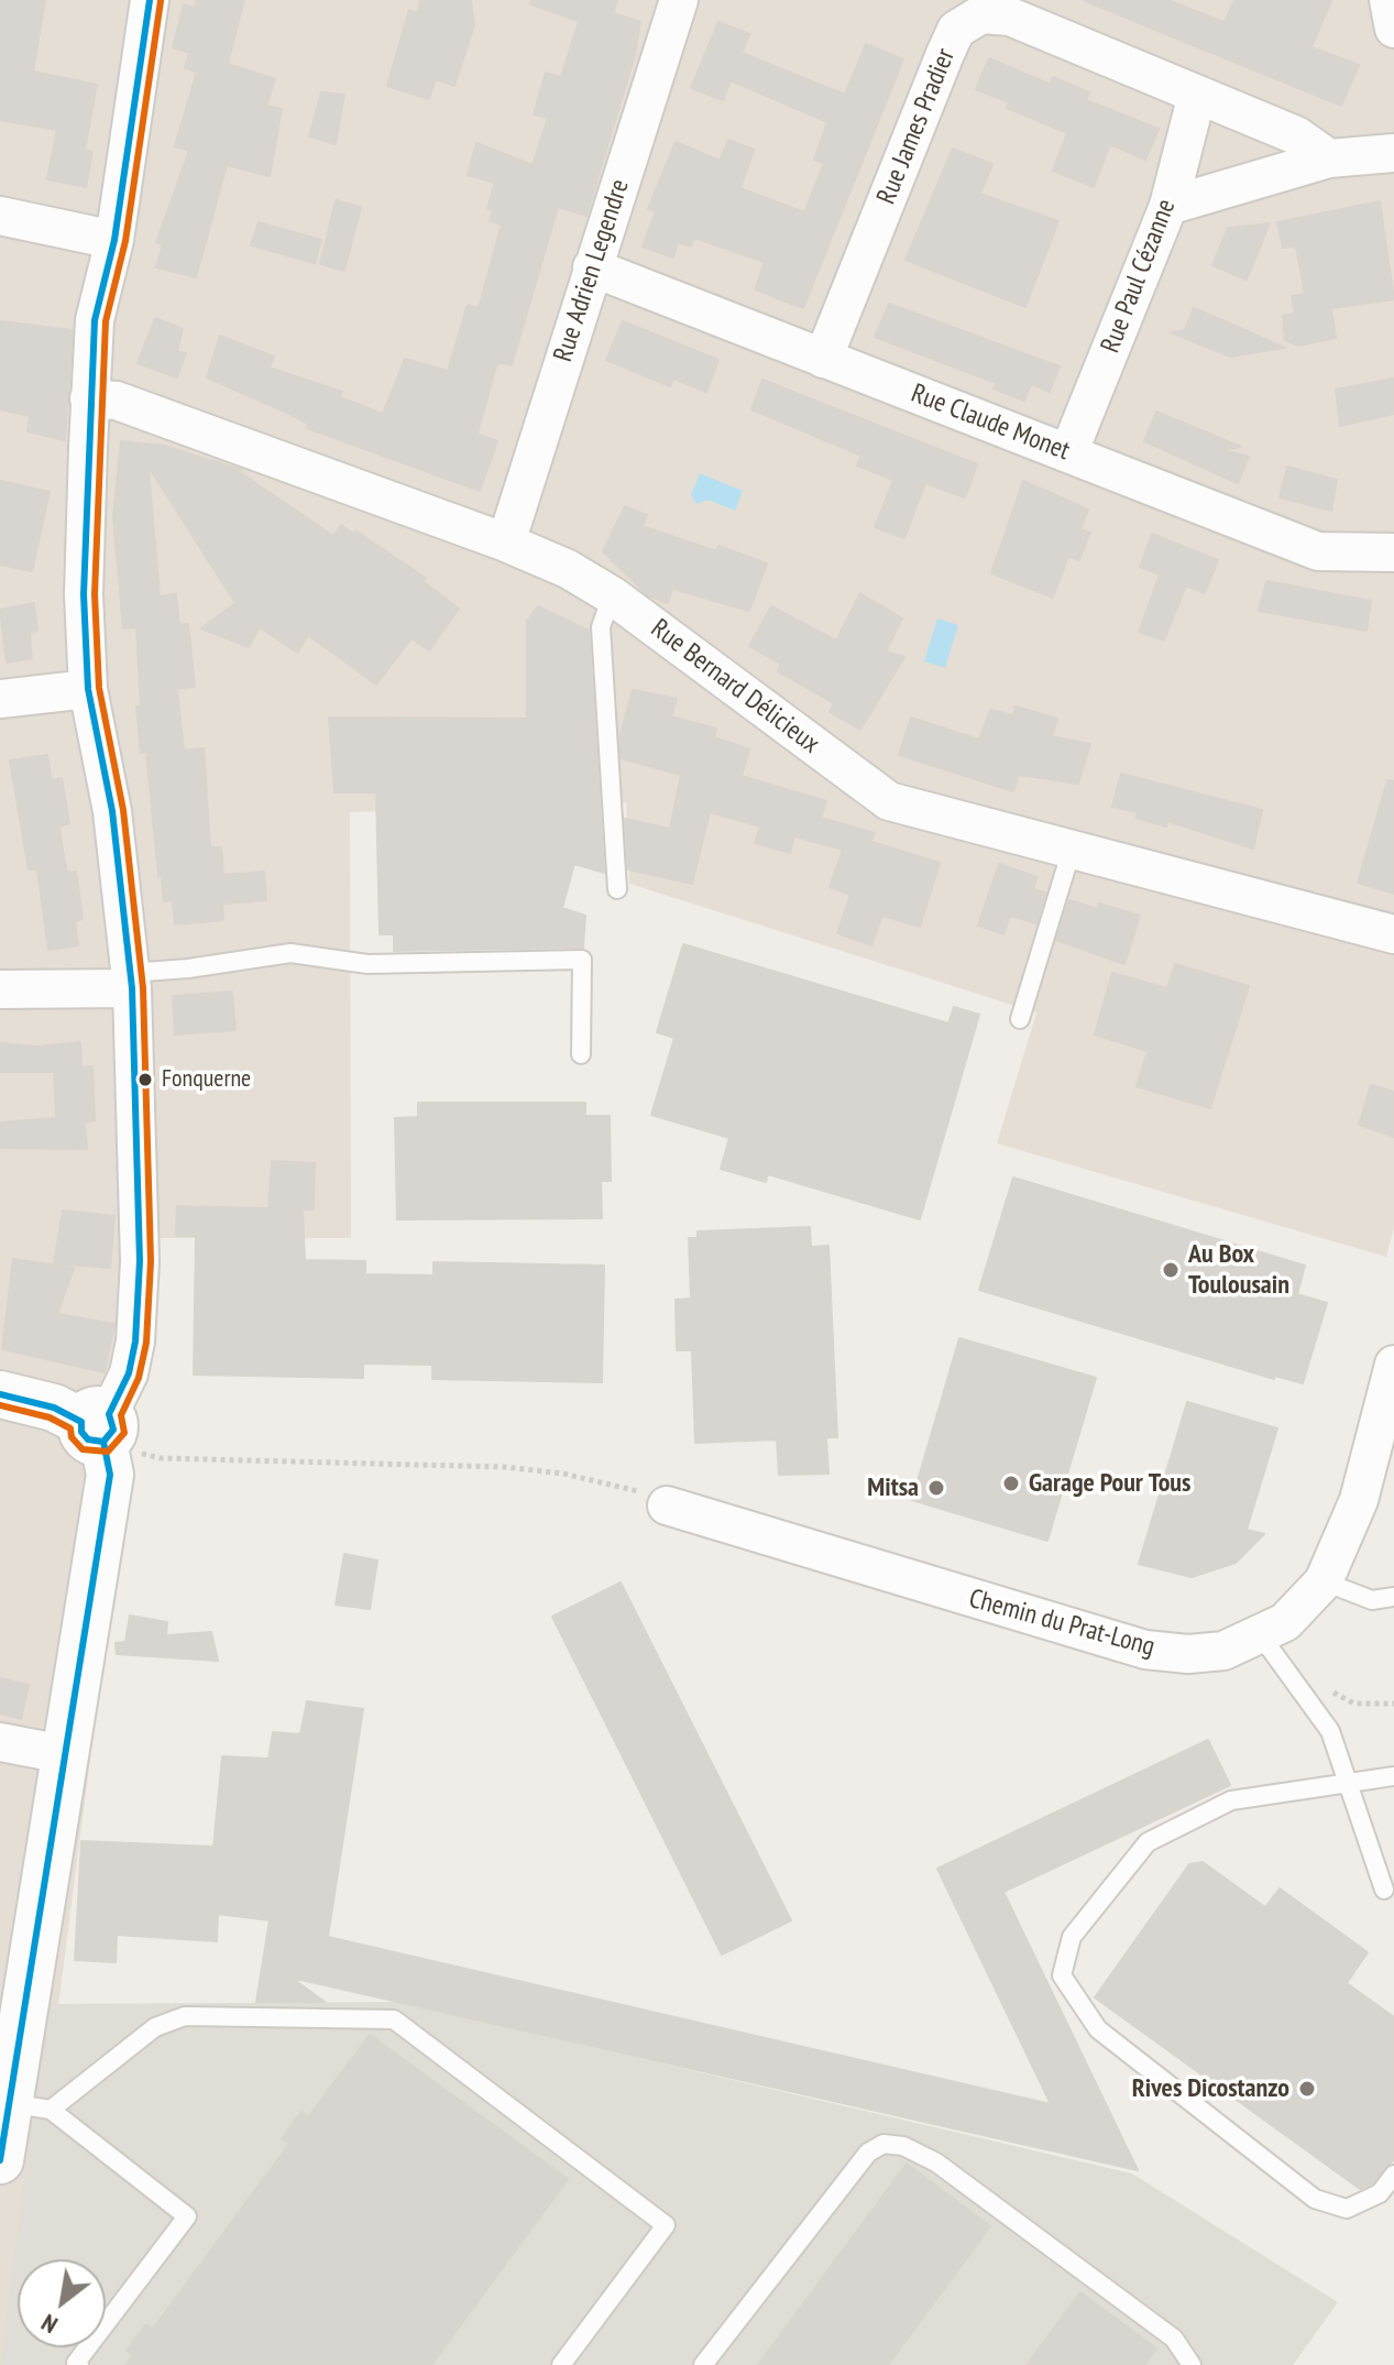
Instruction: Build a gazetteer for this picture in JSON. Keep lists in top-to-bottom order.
{
  "streets": {
    "street": [
      "Rue James Pradier",
      "Rue Adrien Legendre",
      "Rue Paul Cézanne",
      "Rue Claude Monet",
      "Rue Bernard Délicieux",
      "Chemin du Prat-Long"
    ]
  },
  "crossings": [
    ["Rue James Pradier", "Rue Paul Cézanne"],
    ["Rue James Pradier", "Rue Claude Monet"],
    ["Rue Adrien Legendre", "Rue Claude Monet"],
    ["Rue Adrien Legendre", "Rue Bernard Délicieux"],
    ["Rue Paul Cézanne", "Rue Claude Monet"]
  ],
  "places": [
    "Fonquerne",
    "Au Box Toulousain",
    "Garage Pour Tous",
    "Mitsa",
    "Rives Dicostanzo"
  ],
  "north": "bottom left"
}
